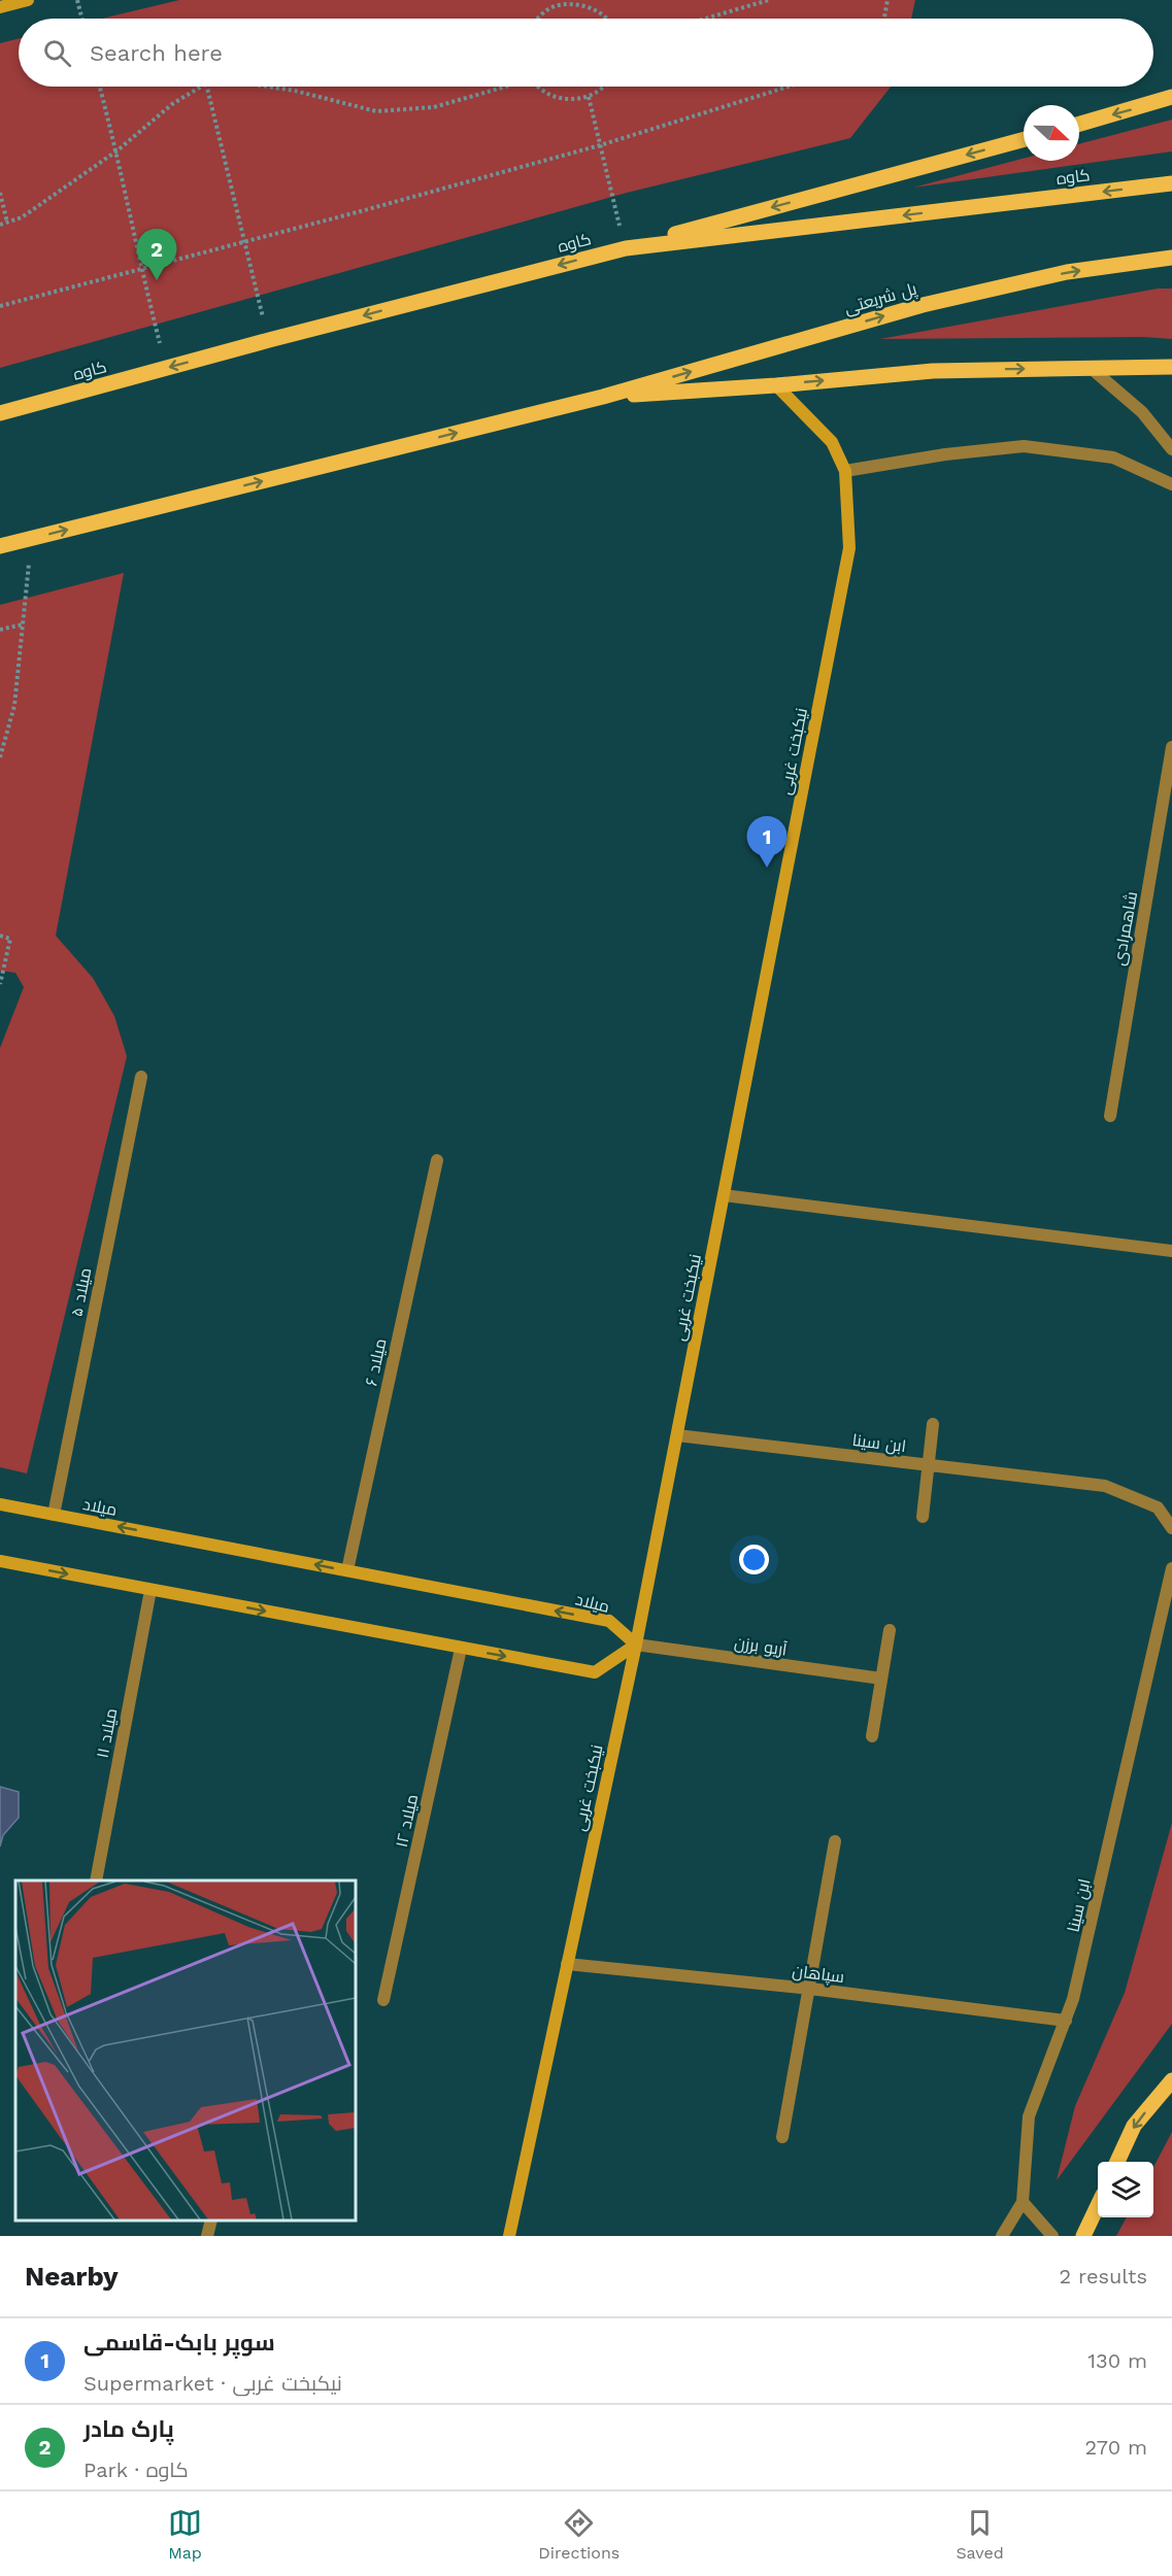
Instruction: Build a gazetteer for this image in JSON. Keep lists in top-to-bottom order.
{
  "streets": {
    "main road": ["کاوه", "پل شریعتی"],
    "street": [
      "نیکبخت غربی",
      "شاهمرادی",
      "میلاد ۵",
      "میلاد ۶",
      "ابن سینا",
      "میلاد",
      "آریو برزن",
      "میلاد ۱۱",
      "میلاد ۱۲",
      "سپاهان"
    ]
  },
  "crossings": [
    ["نیکبخت غربی", "ابن سینا"],
    ["نیکبخت غربی", "میلاد"],
    ["نیکبخت غربی", "آریو برزن"],
    ["نیکبخت غربی", "سپاهان"],
    ["میلاد ۵", "میلاد"],
    ["میلاد ۶", "میلاد"],
    ["ابن سینا", "سپاهان"],
    ["میلاد", "آریو برزن"]
  ],
  "north": "right",
  "page": {
    "search": "Search here",
    "pins": ["2", "1"],
    "heading": ["Nearby", "2 results"],
    "list": [
      {
        "mark": "1",
        "name": "سوپر بابک-قاسمی",
        "note": "Supermarket · نیکبخت غربی",
        "value": "130 m"
      },
      {
        "mark": "2",
        "name": "پارک مادر",
        "note": "Park · کاوه",
        "value": "270 m"
      }
    ],
    "nav": ["Map", "Directions", "Saved"]
  }
}
